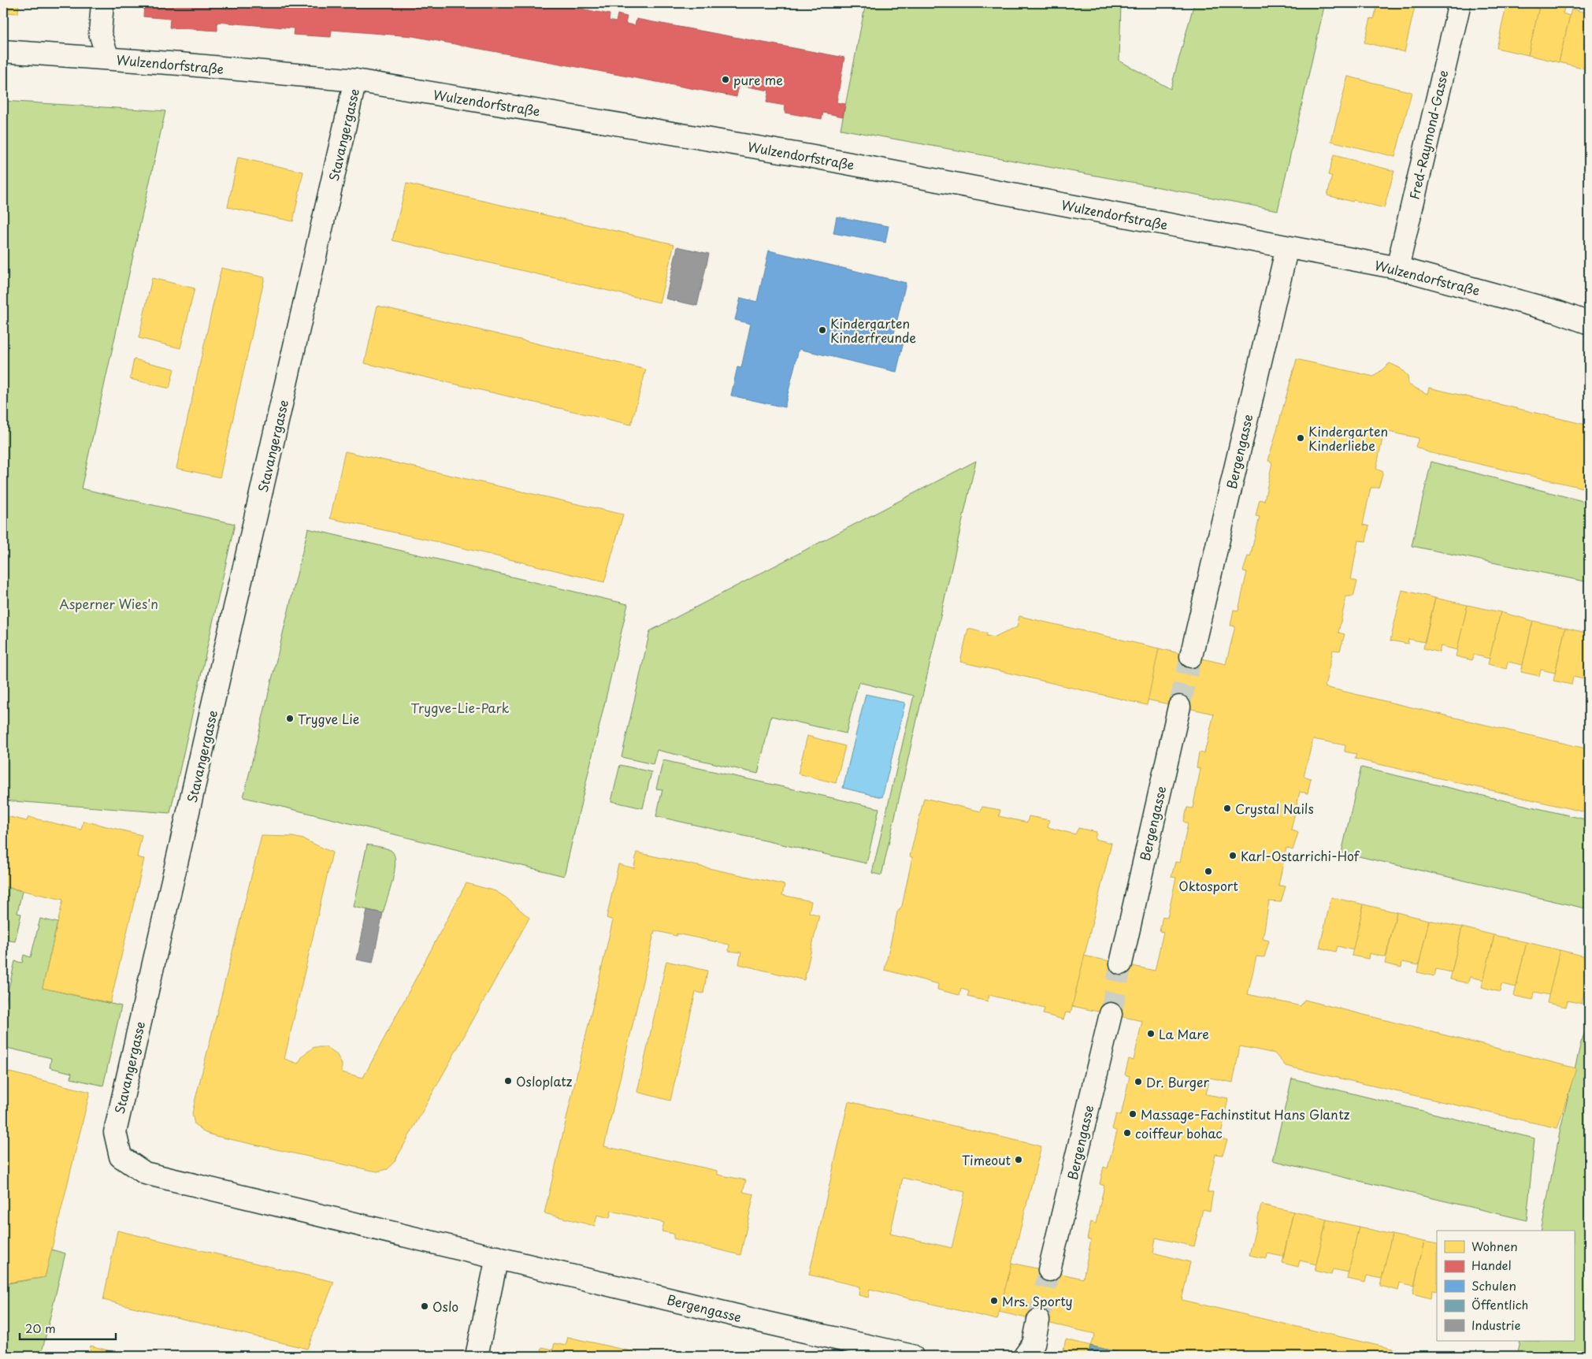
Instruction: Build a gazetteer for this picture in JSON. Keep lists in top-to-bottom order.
{
  "streets": {
    "street": [
      "Wulzendorfstraße",
      "Stavangergasse",
      "Fred-Raymond-Gasse",
      "Bergengasse"
    ]
  },
  "crossings": [
    ["Wulzendorfstraße", "Stavangergasse"],
    ["Wulzendorfstraße", "Fred-Raymond-Gasse"],
    ["Wulzendorfstraße", "Bergengasse"],
    ["Stavangergasse", "Bergengasse"]
  ],
  "parks": ["Asperner Wies'n", "Trygve-Lie-Park"],
  "places": [
    "pure me",
    "Kindergarten Kinderfreunde",
    "Kindergarten Kinderliebe",
    "Trygve Lie",
    "Crystal Nails",
    "Karl-Ostarrichi-Hof",
    "Oktosport",
    "La Mare",
    "Osloplatz",
    "Dr. Burger",
    "Massage-Fachinstitut Hans Glantz",
    "coiffeur bohac",
    "Timeout",
    "Mrs. Sporty",
    "Oslo"
  ],
  "legend": [
    "Wohnen",
    "Handel",
    "Schulen",
    "Öffentlich",
    "Industrie"
  ],
  "scale_bar": "20 m"
}
